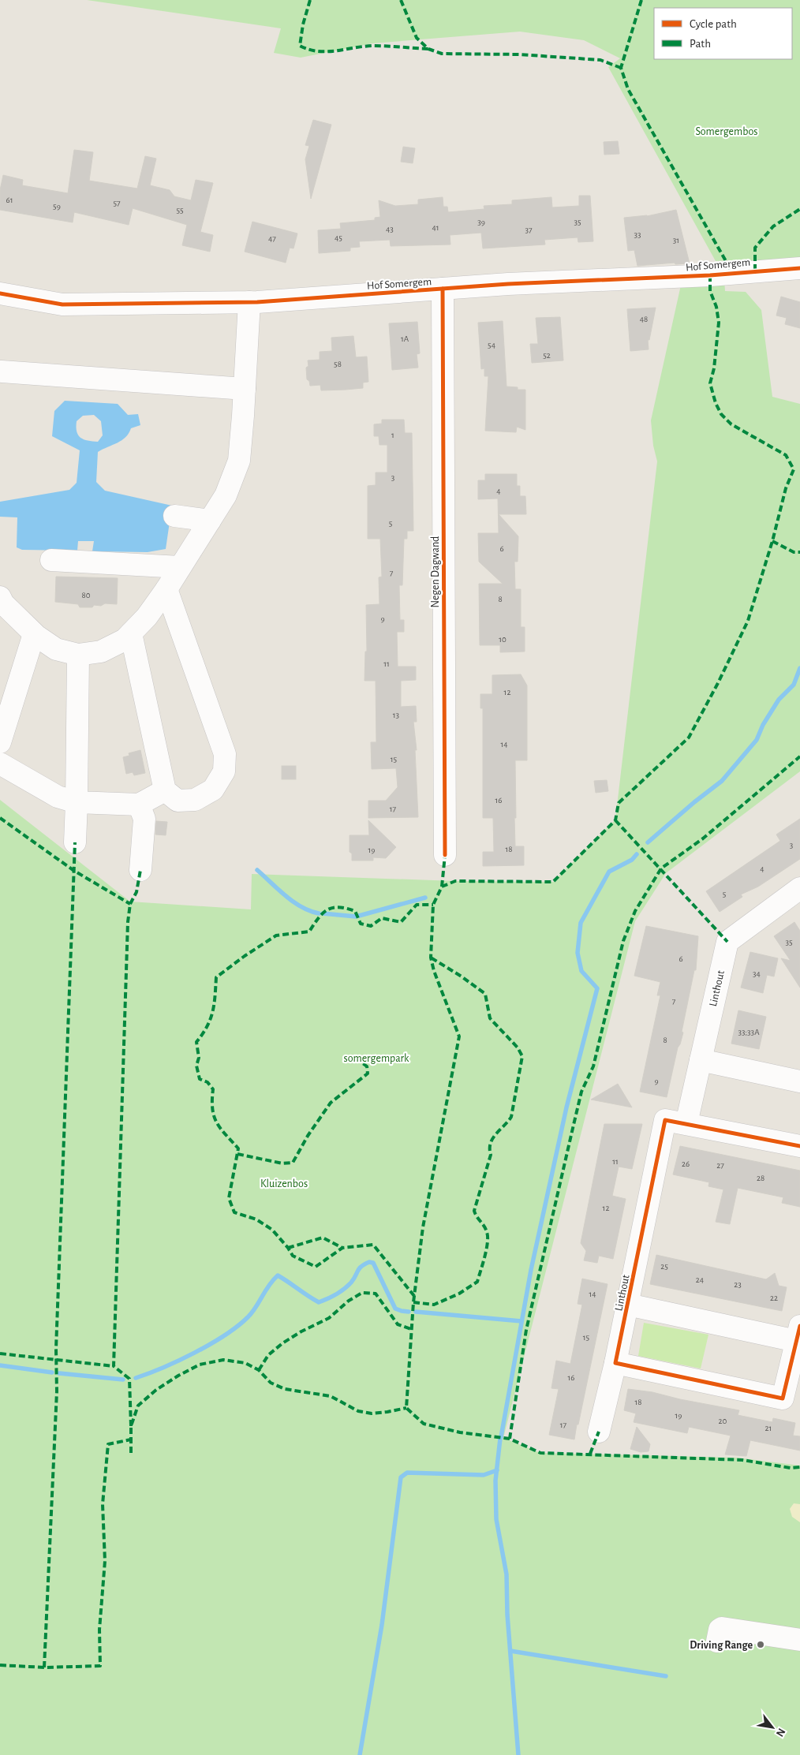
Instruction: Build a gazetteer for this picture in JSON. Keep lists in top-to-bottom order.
{
  "streets": {
    "street": ["Hof Somergem", "Negen Dagwand", "Linthout"]
  },
  "crossings": [
    ["Hof Somergem", "Negen Dagwand"]
  ],
  "parks": ["Somergembos", "somergempark", "Kluizenbos"],
  "places": ["Driving Range"],
  "house_numbers": [
    "61",
    "57",
    "59",
    "55",
    "39",
    "35",
    "41",
    "43",
    "37",
    "33",
    "45",
    "47",
    "31",
    "48",
    "1A",
    "54",
    "52",
    "58",
    "1",
    "3",
    "4",
    "5",
    "6",
    "7",
    "80",
    "8",
    "9",
    "10",
    "11",
    "12",
    "13",
    "14",
    "15",
    "16",
    "17",
    "3",
    "18",
    "19",
    "4",
    "5",
    "35",
    "6",
    "34",
    "7",
    "33;33A",
    "8",
    "9",
    "11",
    "26",
    "27",
    "28",
    "12",
    "25",
    "24",
    "23",
    "14",
    "22",
    "15",
    "16",
    "18",
    "19",
    "20",
    "17",
    "21"
  ],
  "legend": ["Cycle path", "Path"],
  "north": "bottom right"
}
